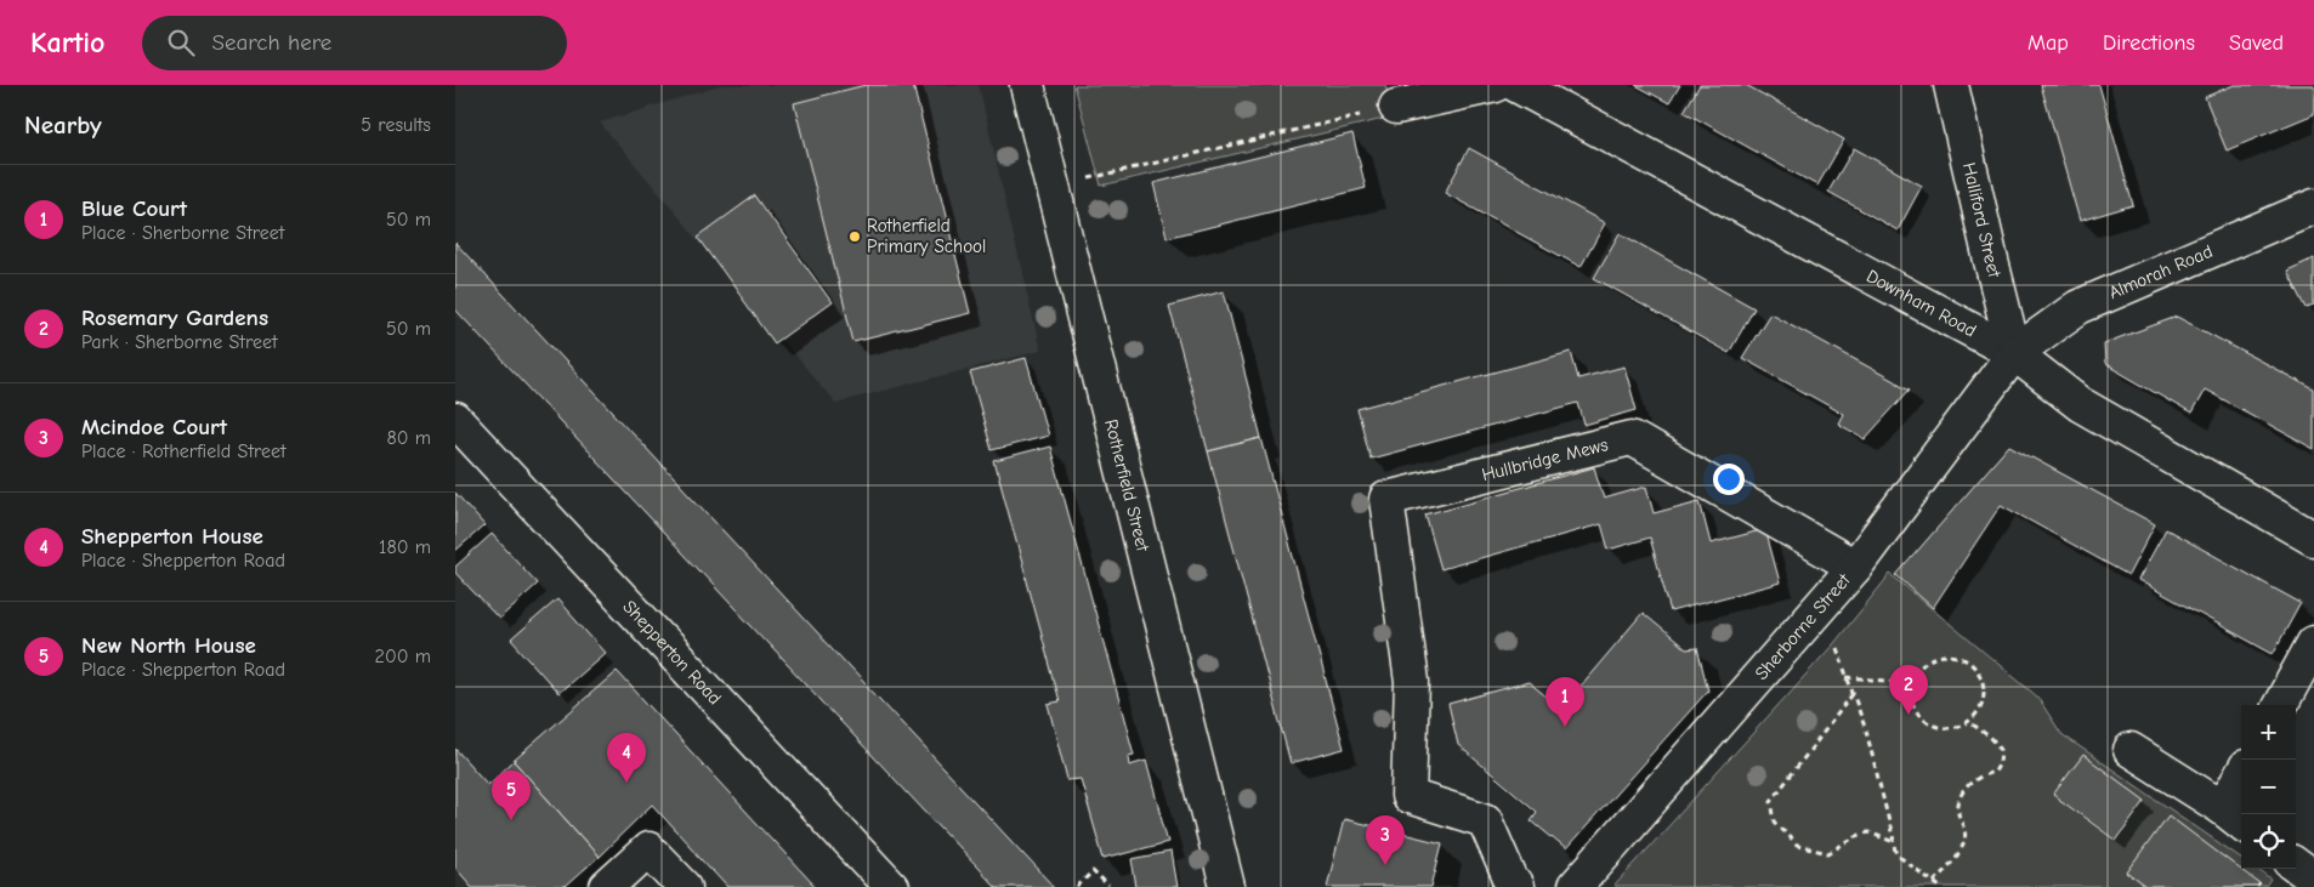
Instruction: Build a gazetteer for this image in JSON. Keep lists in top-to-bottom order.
{
  "streets": {
    "street": [
      "Halliford Street",
      "Almorah Road",
      "Downham Road",
      "Hullbridge Mews",
      "Rotherfield Street",
      "Sherborne Street",
      "Shepperton Road"
    ]
  },
  "crossings": [
    ["Halliford Street", "Almorah Road"],
    ["Halliford Street", "Downham Road"],
    ["Halliford Street", "Sherborne Street"],
    ["Almorah Road", "Downham Road"],
    ["Almorah Road", "Sherborne Street"],
    ["Downham Road", "Sherborne Street"],
    ["Hullbridge Mews", "Sherborne Street"]
  ],
  "places": ["Rotherfield Primary School"],
  "page": {
    "header": "Kartio",
    "search": "Search here",
    "nav": ["Map", "Directions", "Saved"],
    "heading": ["Nearby", "5 results"],
    "list": [
      {
        "mark": "1",
        "name": "Blue Court",
        "note": "Place · Sherborne Street",
        "value": "50 m"
      },
      {
        "mark": "2",
        "name": "Rosemary Gardens",
        "note": "Park · Sherborne Street",
        "value": "50 m"
      },
      {
        "mark": "3",
        "name": "Mcindoe Court",
        "note": "Place · Rotherfield Street",
        "value": "80 m"
      },
      {
        "mark": "4",
        "name": "Shepperton House",
        "note": "Place · Shepperton Road",
        "value": "180 m"
      },
      {
        "mark": "5",
        "name": "New North House",
        "note": "Place · Shepperton Road",
        "value": "200 m"
      }
    ],
    "pins": [
      "2",
      "1",
      "4",
      "5",
      "3"
    ],
    "map_buttons": ["+", "−"]
  }
}
